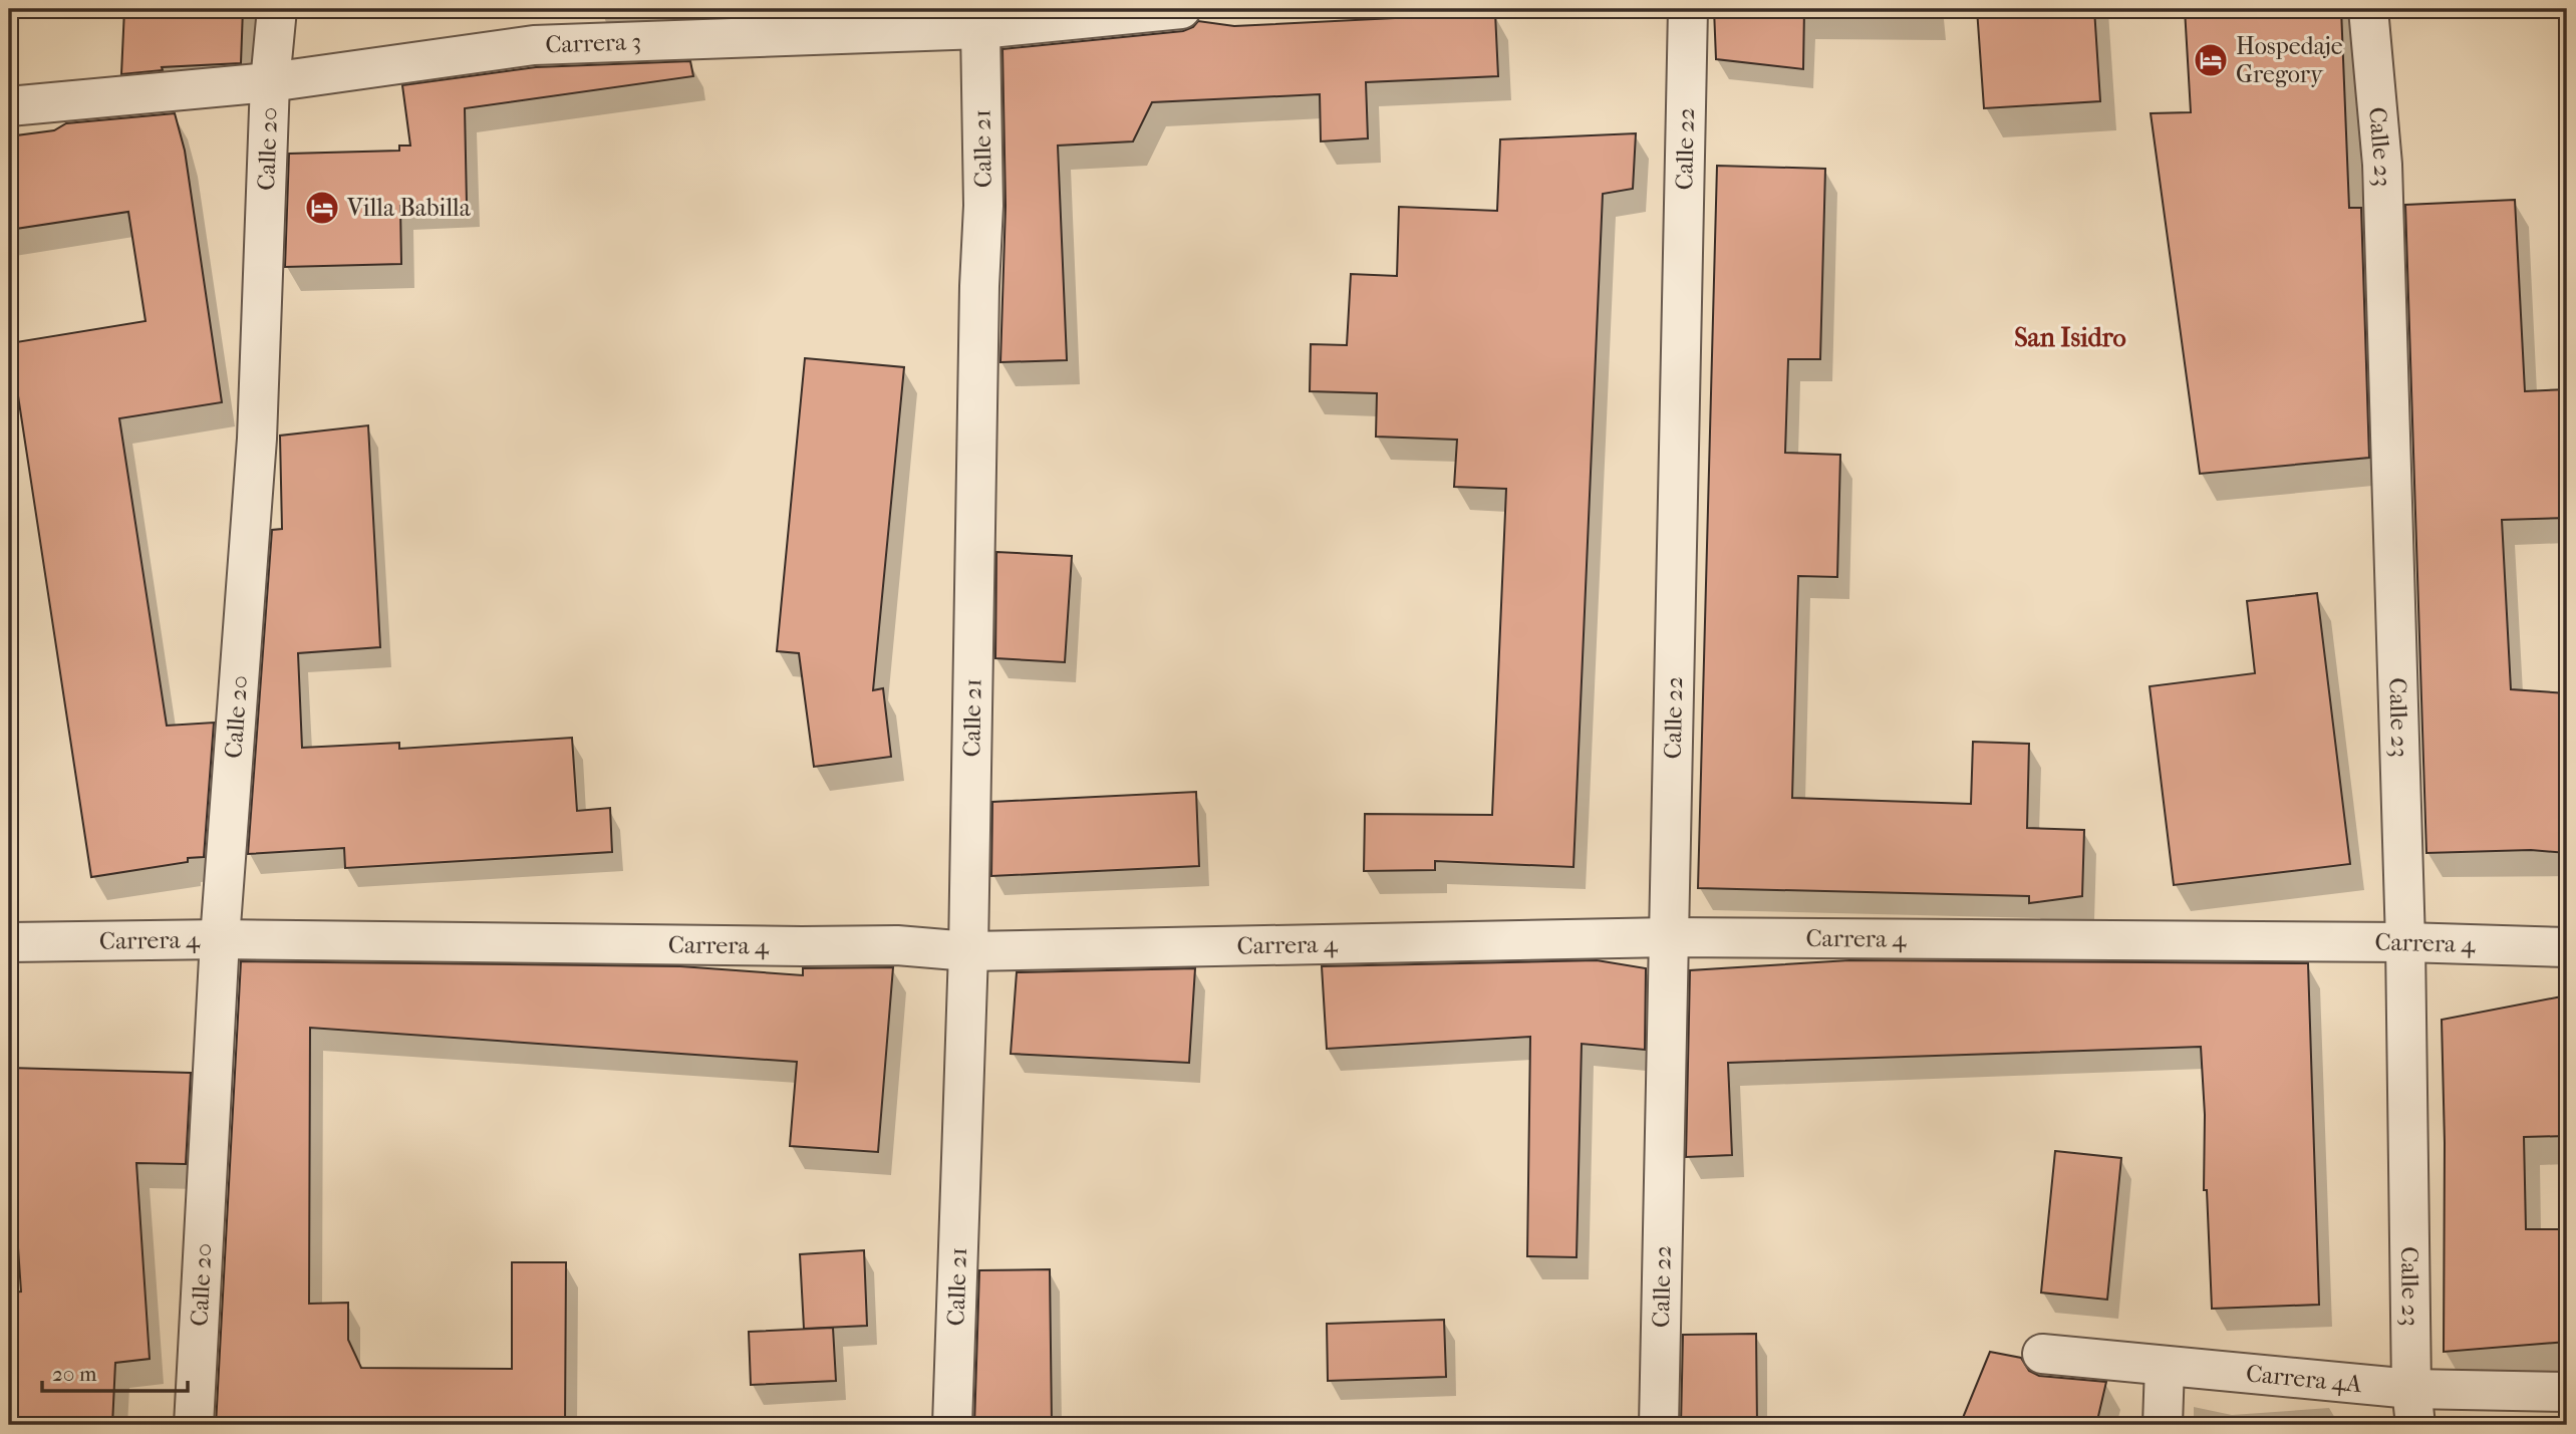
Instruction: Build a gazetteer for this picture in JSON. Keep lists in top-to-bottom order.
{
  "streets": {
    "street": [
      "Carrera 3",
      "Calle 20",
      "Calle 21",
      "Calle 22",
      "Calle 23",
      "Carrera 4",
      "Carrera 4A"
    ]
  },
  "crossings": [
    ["Carrera 3", "Calle 20"],
    ["Carrera 3", "Calle 21"],
    ["Calle 20", "Carrera 4"],
    ["Calle 21", "Carrera 4"],
    ["Calle 22", "Carrera 4"],
    ["Calle 23", "Carrera 4"],
    ["Calle 23", "Carrera 4A"]
  ],
  "districts": ["San Isidro"],
  "places": {
    "hotel": ["Hospedaje Gregory", "Villa Babilla"]
  },
  "scale_bar": "20 m"
}
